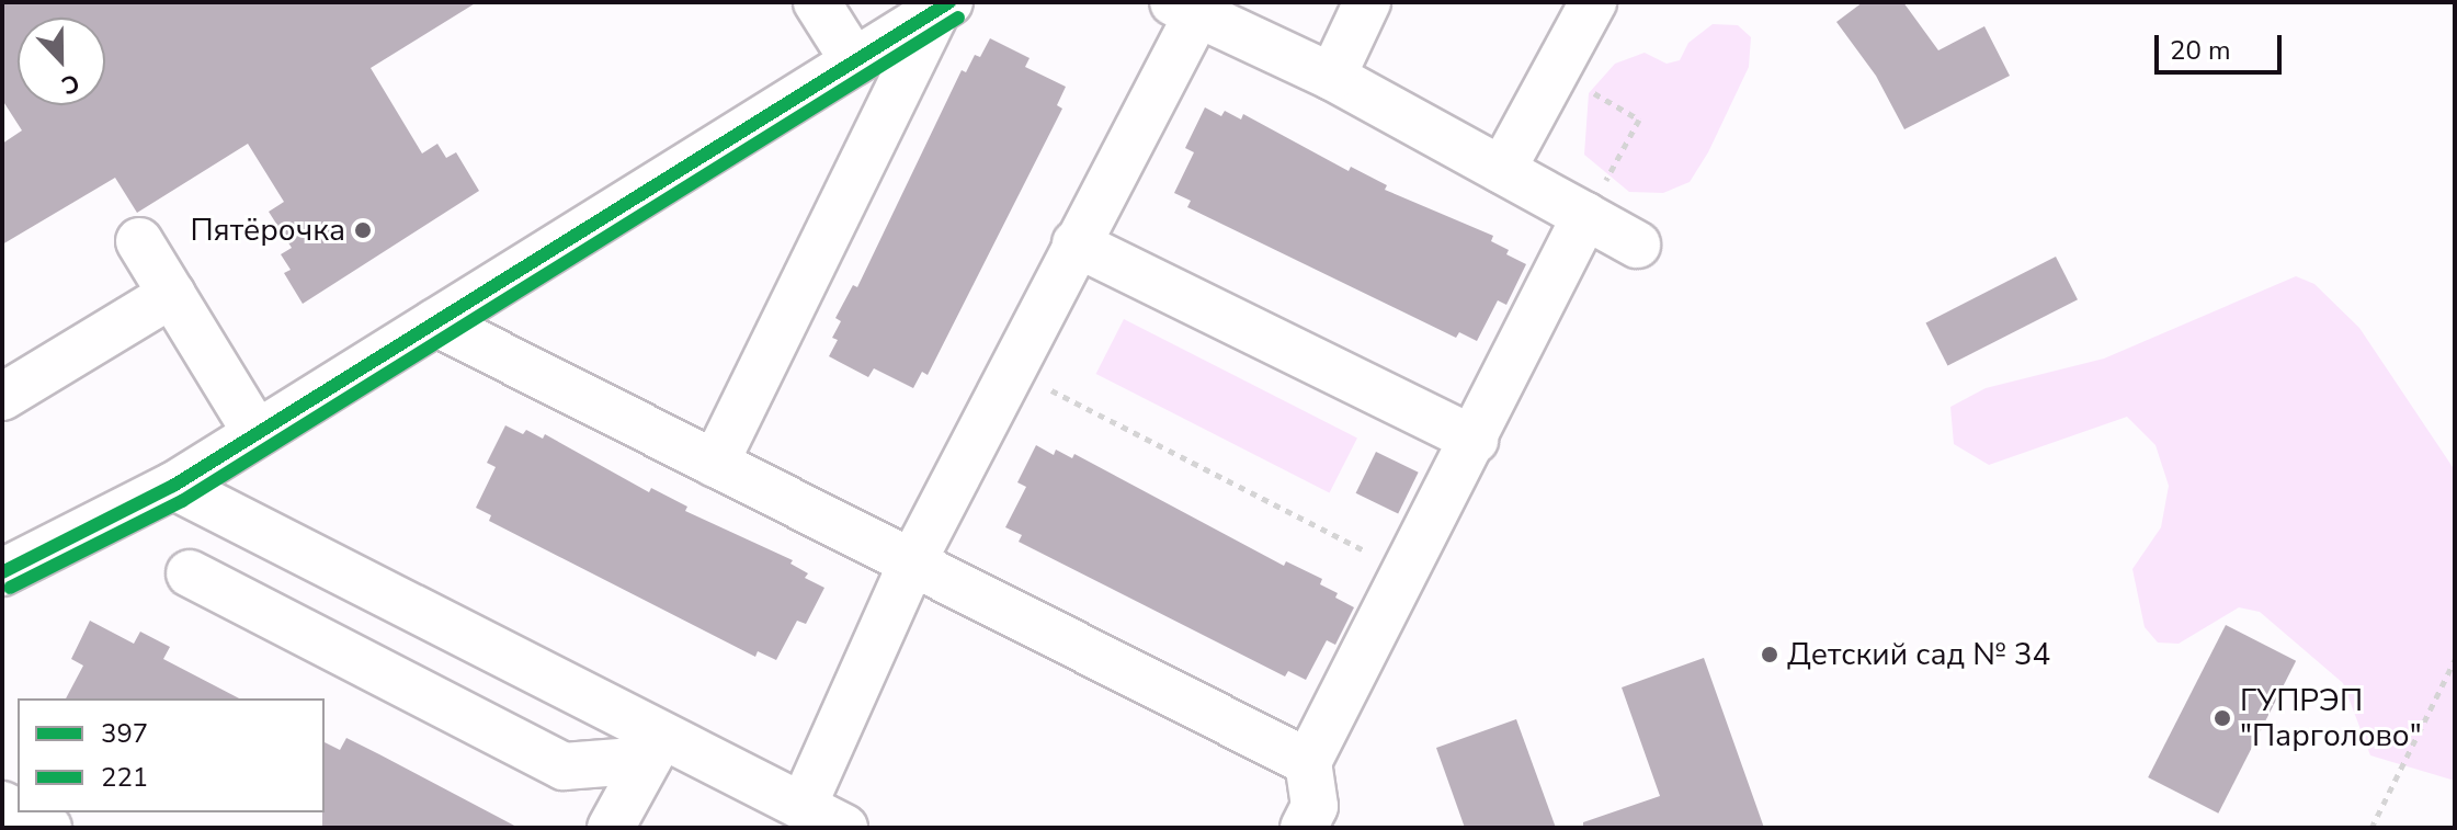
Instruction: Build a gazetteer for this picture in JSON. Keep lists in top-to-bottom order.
{
  "places": ["Пятёрочка", "Детский сад № 34", "ГУПРЭП \"Парголово\""],
  "lines": ["transit line 397", "transit line 221"],
  "legend": ["397", "221"],
  "scale_bar": "20 m",
  "north": "bottom"
}
